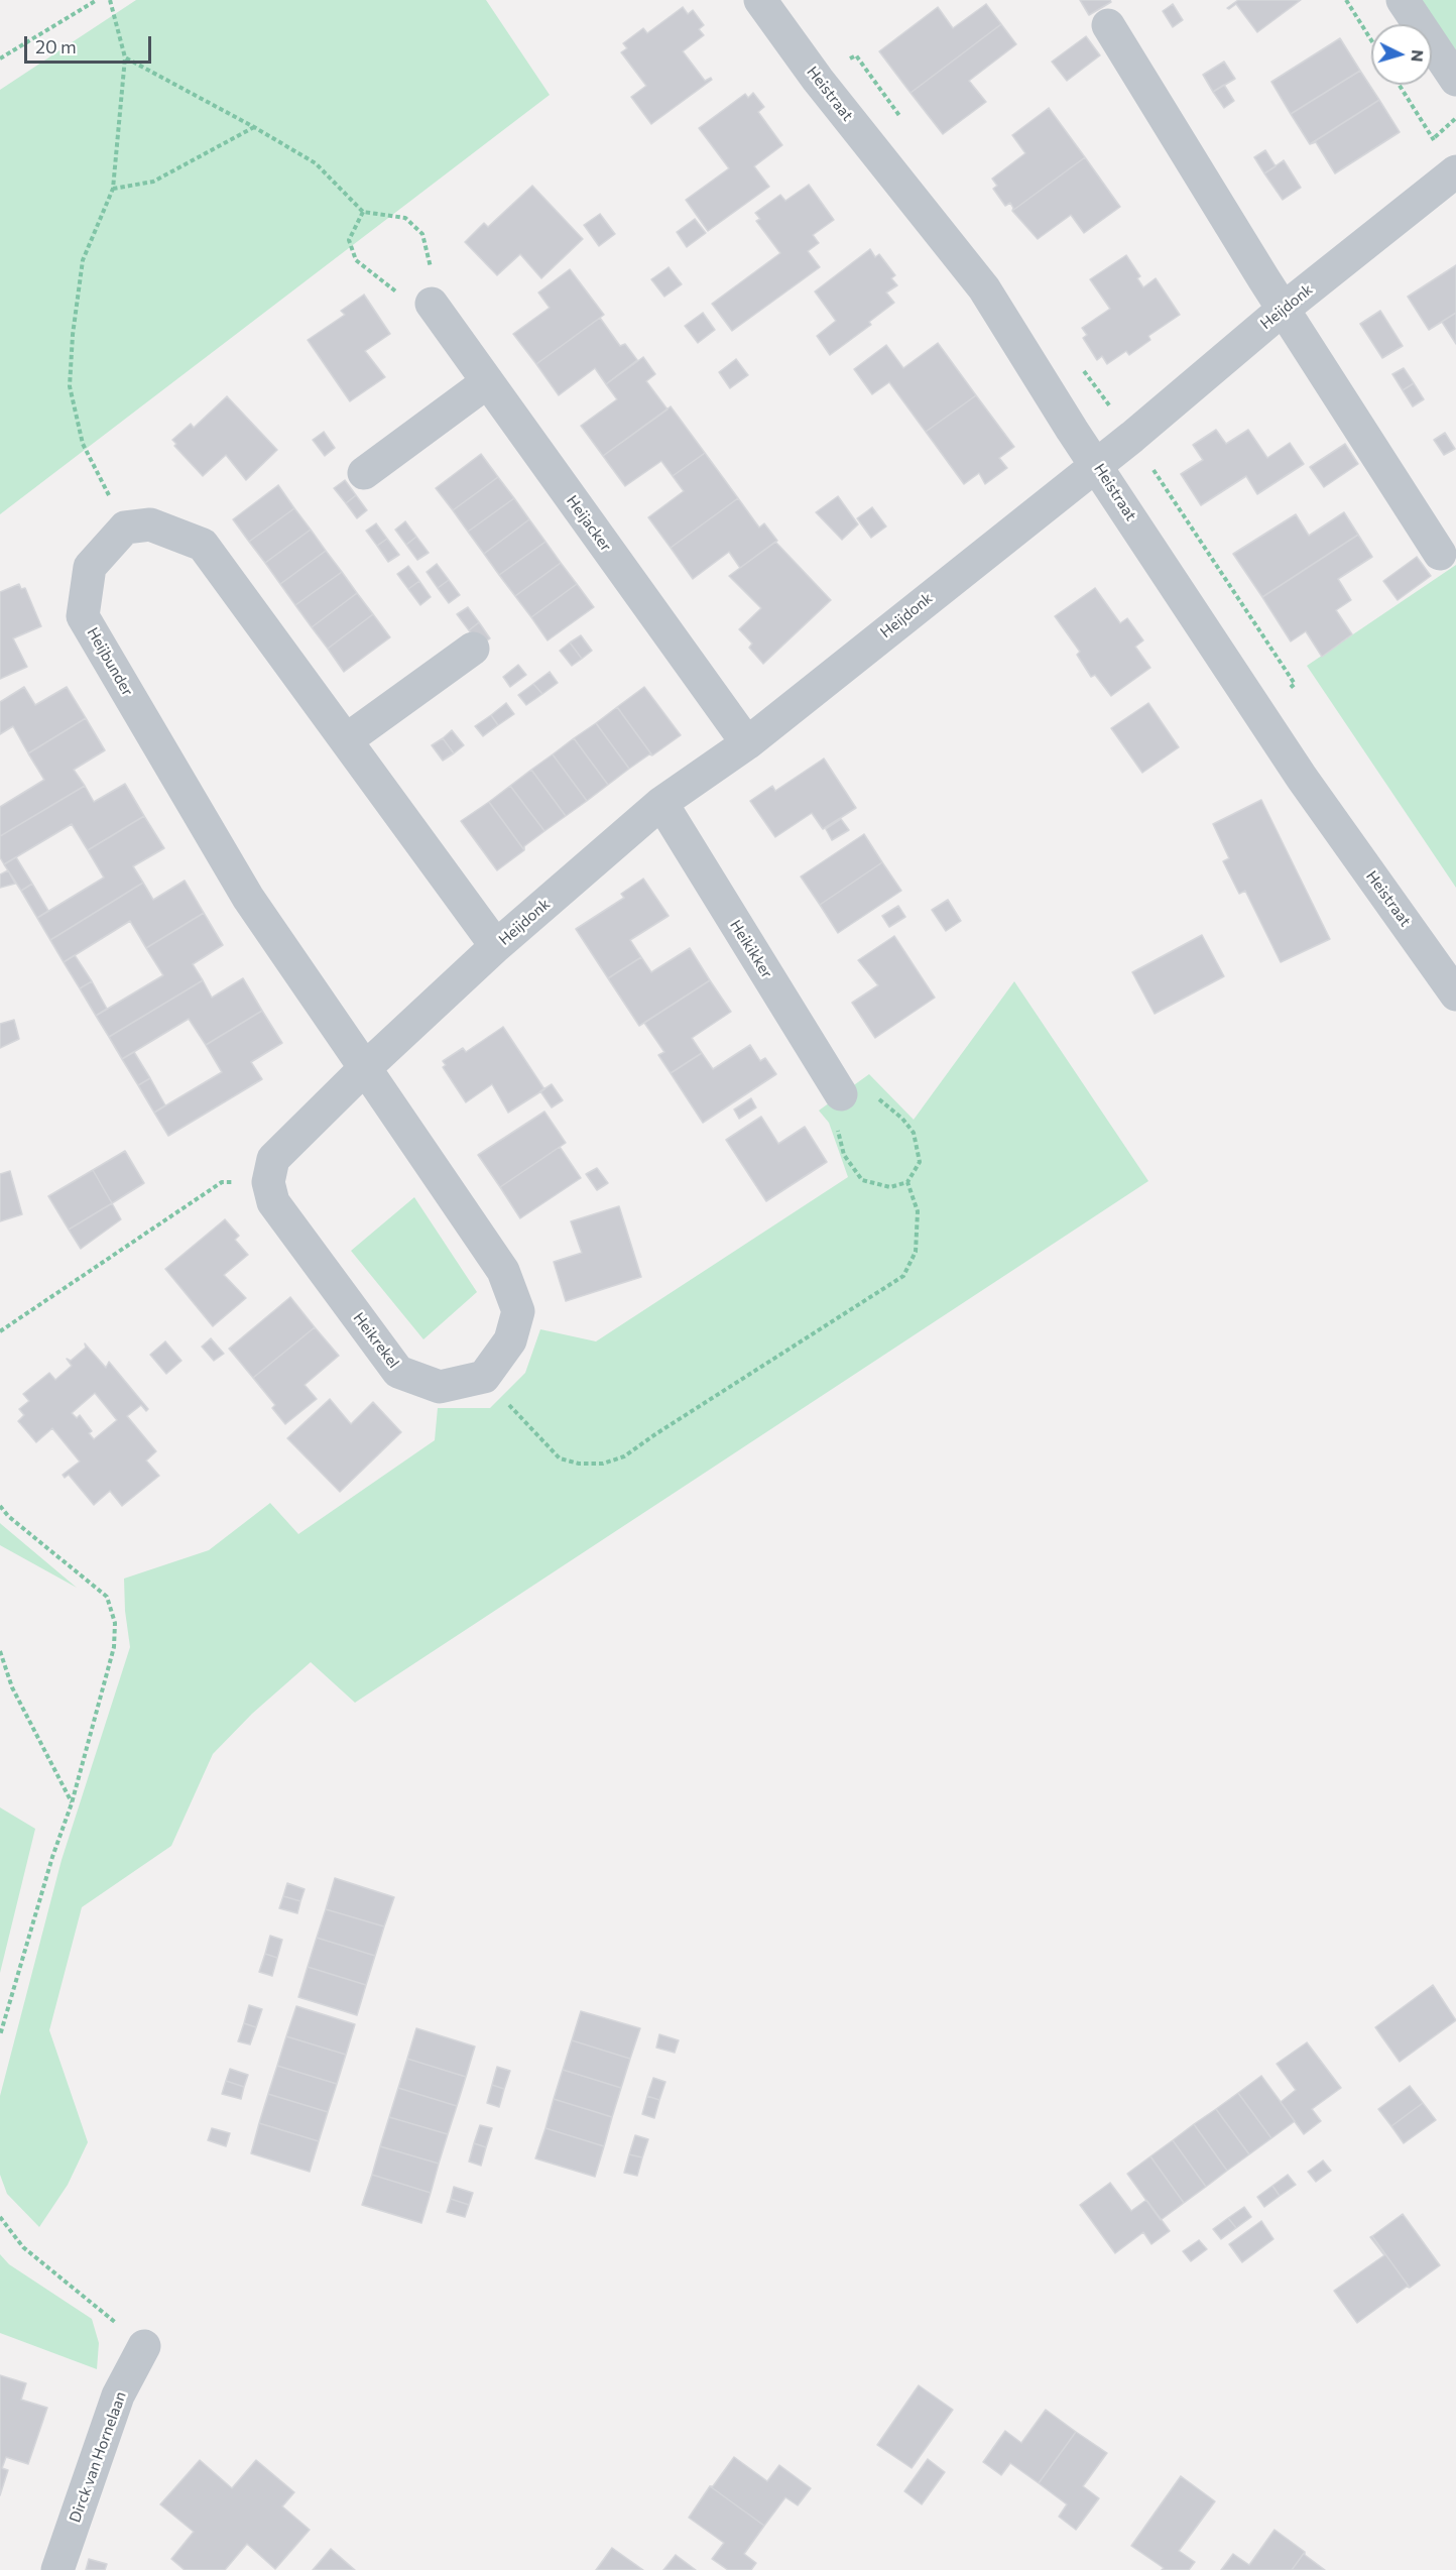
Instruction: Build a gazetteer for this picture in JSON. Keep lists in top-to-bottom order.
{
  "streets": {
    "street": [
      "Heistraat",
      "Heijdonk",
      "Heijacker",
      "Heijbunder",
      "Heikikker",
      "Heikrekel",
      "Dirck van Hornelaan"
    ]
  },
  "crossings": [
    ["Heistraat", "Heijdonk"],
    ["Heijdonk", "Heijacker"],
    ["Heijdonk", "Heijbunder"],
    ["Heijdonk", "Heikikker"]
  ],
  "scale_bar": "20 m",
  "north": "right"
}
